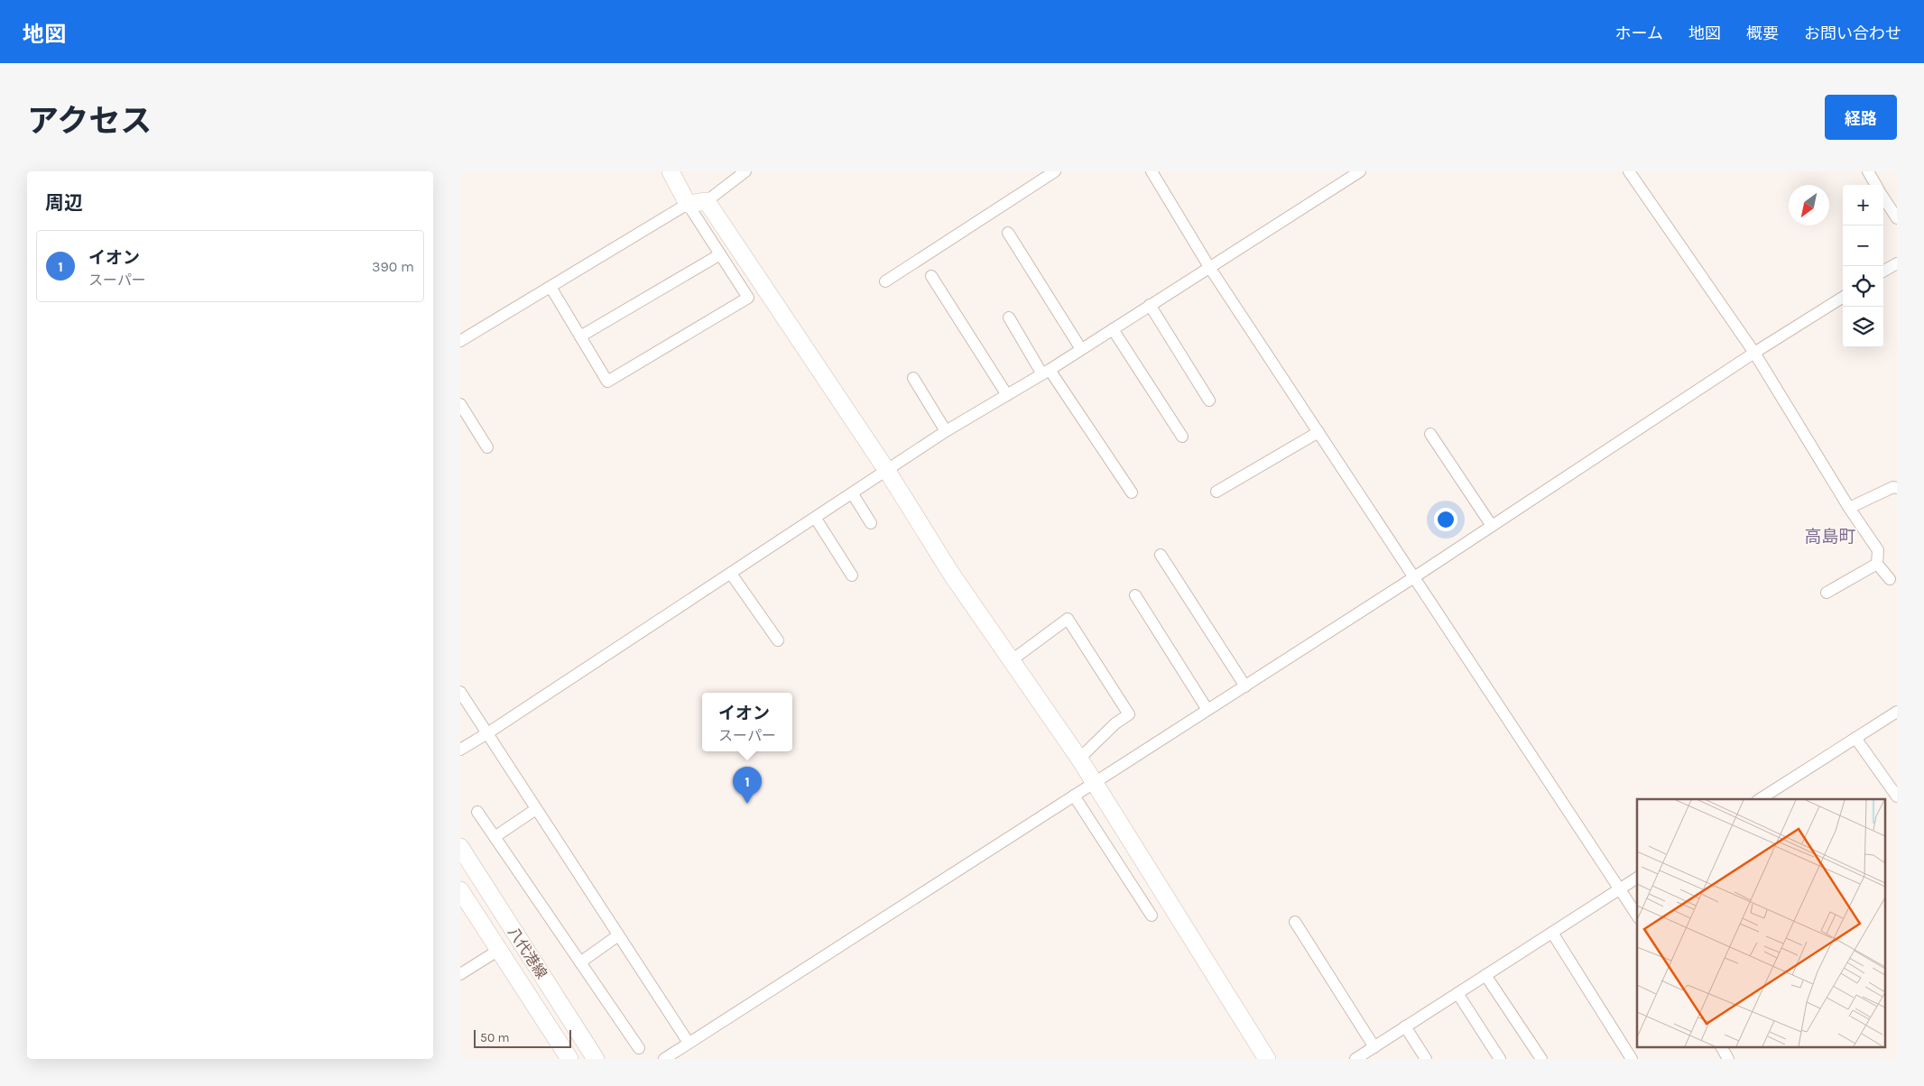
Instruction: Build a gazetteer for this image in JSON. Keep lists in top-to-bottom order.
{
  "streets": {
    "street": ["八代港線"]
  },
  "districts": ["高島町"],
  "scale_bar": "50 m",
  "north": "bottom left",
  "page": {
    "header": "地図",
    "nav": [
      "ホーム",
      "地図",
      "概要",
      "お問い合わせ"
    ],
    "title": "アクセス",
    "buttons": "経路",
    "heading": "周辺",
    "map_buttons": ["+", "−"],
    "list": [
      {
        "mark": "1",
        "name": "イオン",
        "note": "スーパー",
        "value": "390 m"
      }
    ],
    "popup": ["イオン", "スーパー"],
    "pins": "1",
    "scale": "50 m"
  }
}
